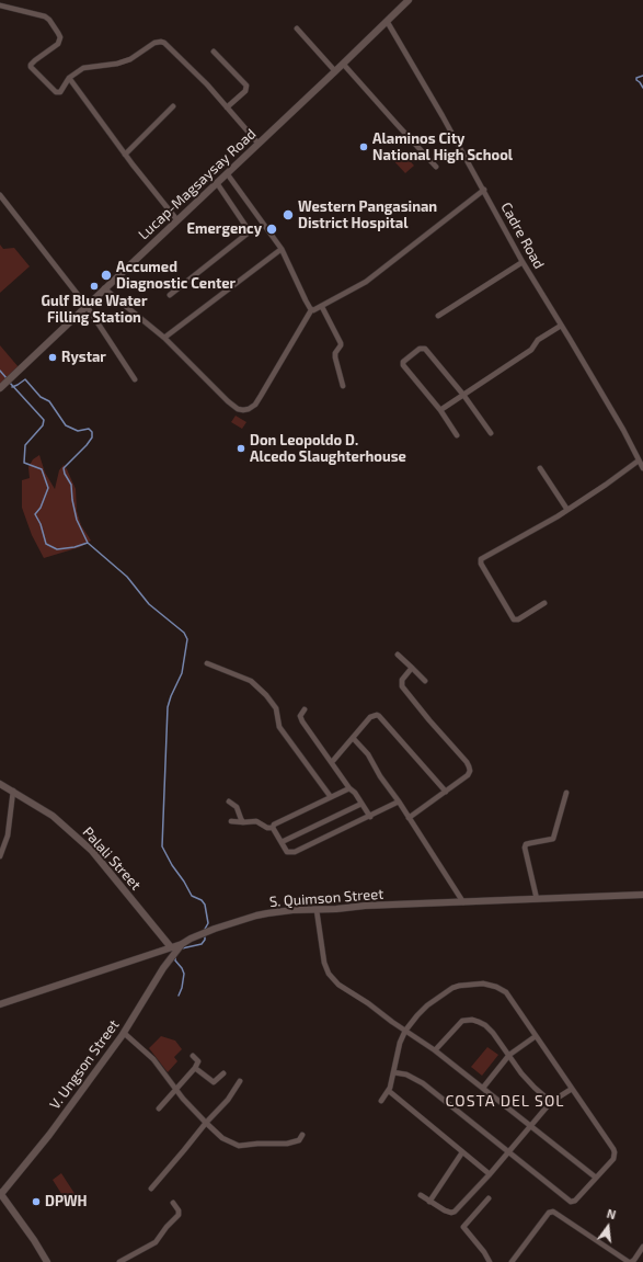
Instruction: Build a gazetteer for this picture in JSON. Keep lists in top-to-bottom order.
{
  "streets": {
    "street": [
      "Lucap-Magsaysay Road",
      "Cadre Road",
      "Palali Street",
      "S. Quimson Street",
      "V. Ungson Street"
    ]
  },
  "crossings": [
    ["Lucap-Magsaysay Road", "Cadre Road"],
    ["Palali Street", "S. Quimson Street"],
    ["S. Quimson Street", "V. Ungson Street"]
  ],
  "districts": ["COSTA DEL SOL"],
  "places": [
    "Alaminos City National High School",
    "Western Pangasinan District Hospital",
    "Emergency",
    "Accumed Diagnostic Center",
    "Gulf Blue Water Filling Station",
    "Rystar",
    "Don Leopoldo D. Alcedo Slaughterhouse",
    "DPWH"
  ],
  "north": "top"
}
